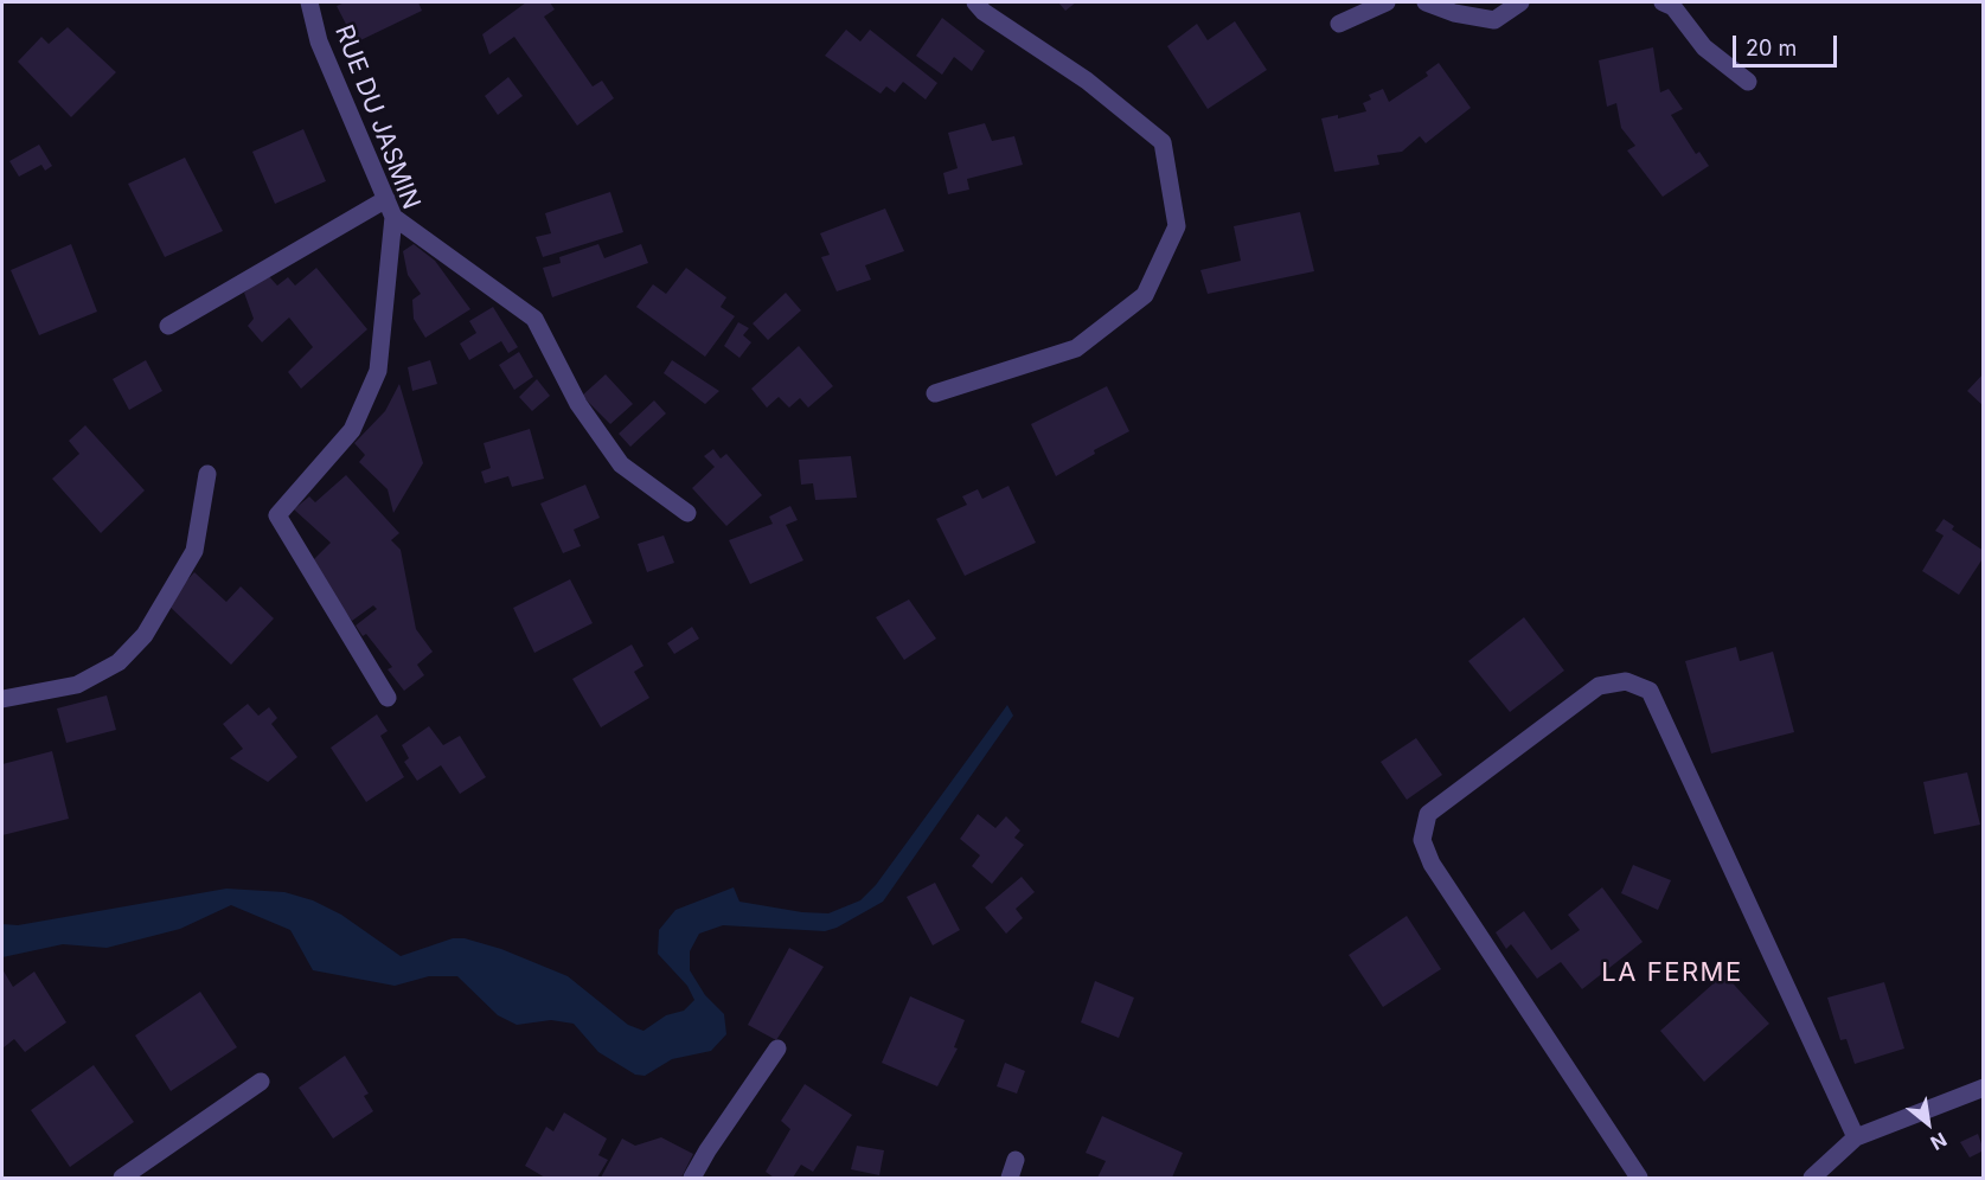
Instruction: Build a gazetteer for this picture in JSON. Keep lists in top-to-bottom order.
{
  "streets": {
    "street": ["RUE DU JASMIN"]
  },
  "districts": ["LA FERME"],
  "scale_bar": "20 m",
  "north": "bottom right"
}
